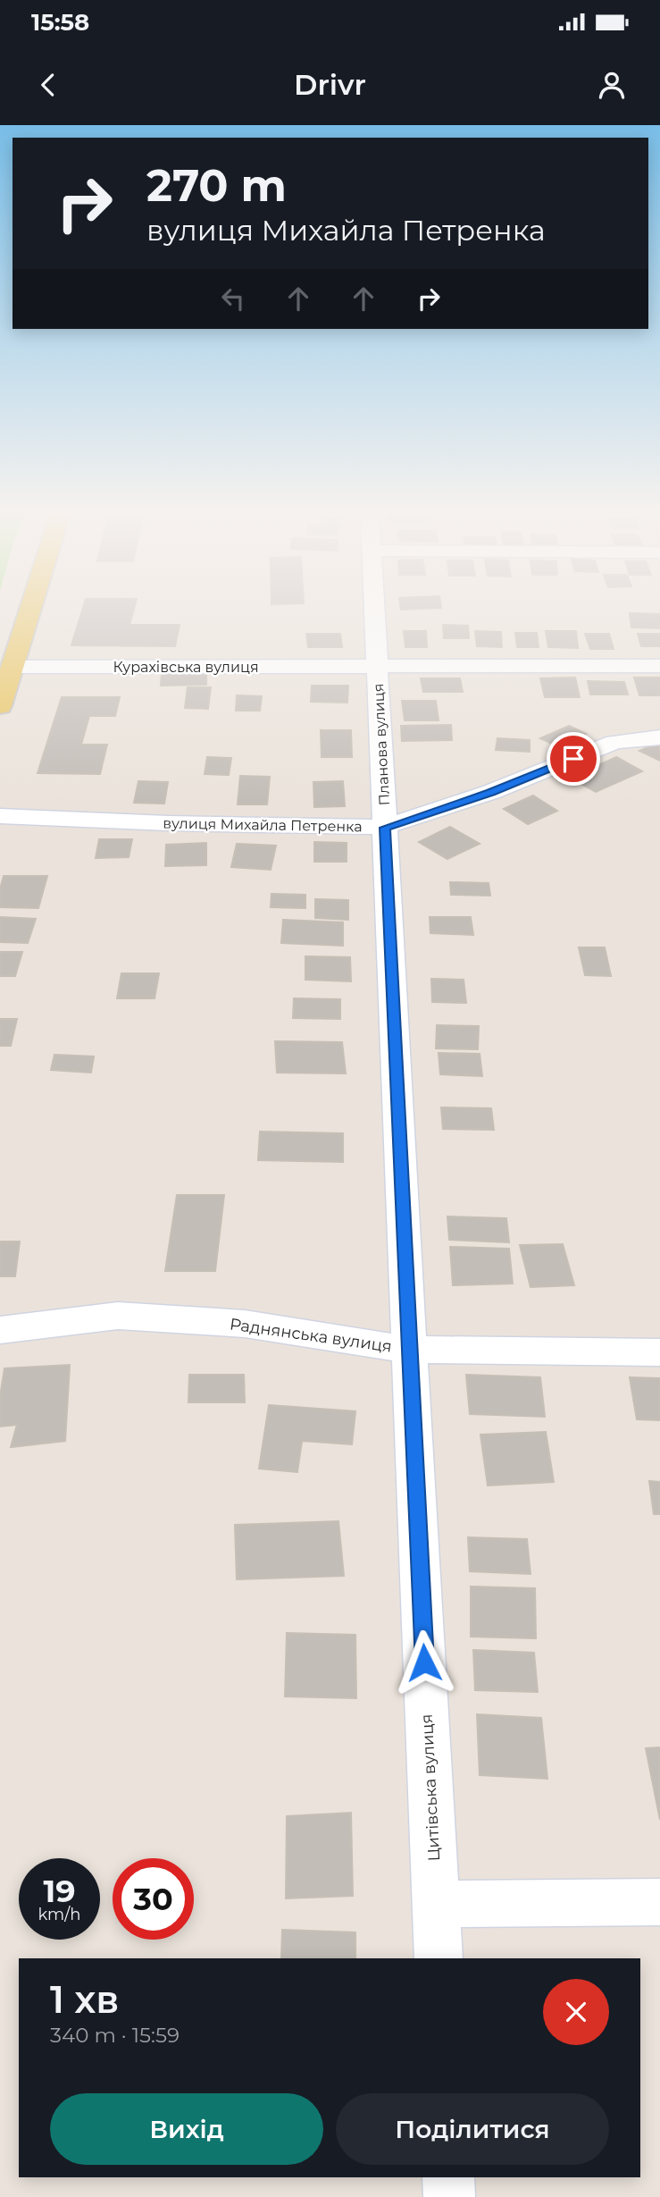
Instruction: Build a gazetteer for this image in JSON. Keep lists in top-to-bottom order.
{
  "streets": {
    "street": [
      "Курахівська вулиця",
      "Планова вулиця",
      "вулиця Михайла Петренка",
      "Раднянська вулиця",
      "Цитівська вулиця"
    ]
  },
  "crossings": [
    ["Курахівська вулиця", "Планова вулиця"],
    ["Планова вулиця", "вулиця Михайла Петренка"],
    ["Планова вулиця", "Цитівська вулиця"],
    ["вулиця Михайла Петренка", "Цитівська вулиця"],
    ["Раднянська вулиця", "Цитівська вулиця"]
  ],
  "page": {
    "status": "15:58",
    "header": "Drivr",
    "turn": ["270 m", "вулиця Михайла Петренка"],
    "speed": "19 km/h",
    "limit": "30",
    "heading": ["1 хв", "340 m · 15:59"],
    "buttons": ["Вихід", "Поділитися"]
  }
}
